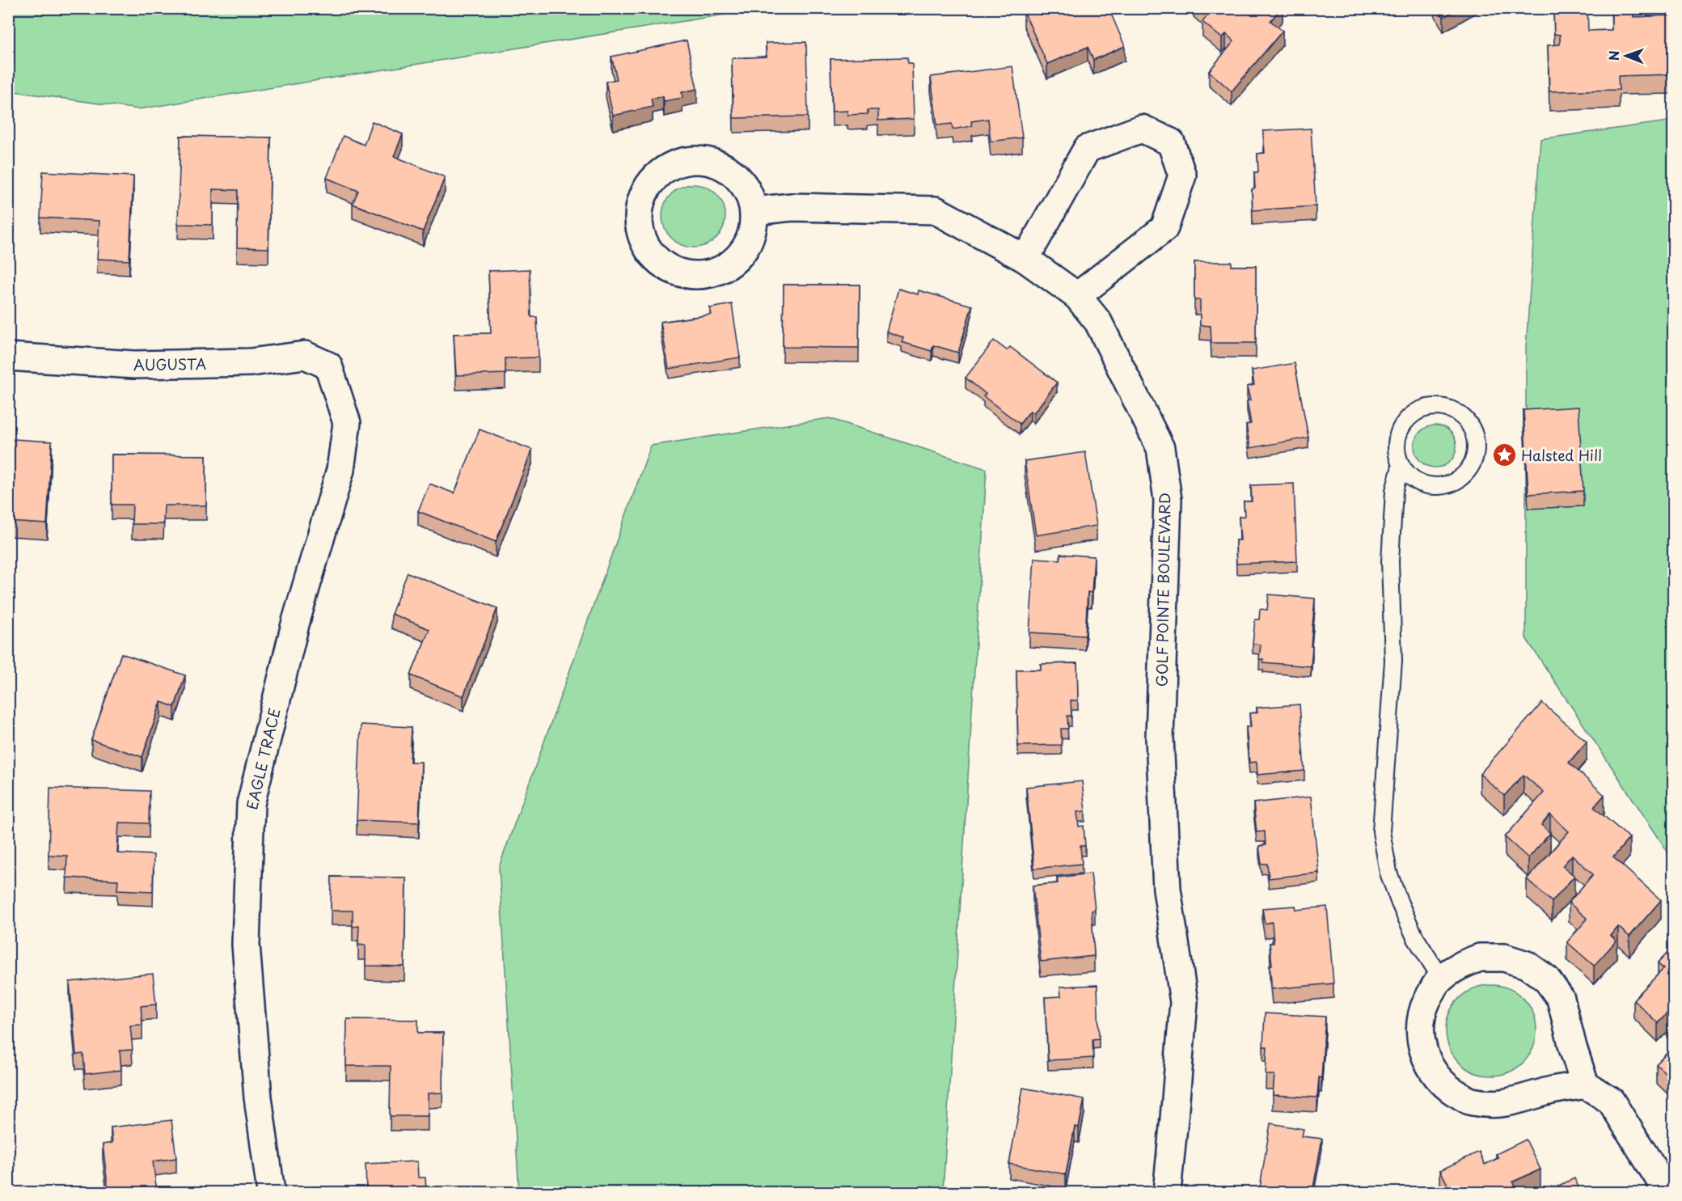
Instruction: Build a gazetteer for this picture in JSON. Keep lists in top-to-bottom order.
{
  "streets": {
    "street": ["AUGUSTA", "GOLF POINTE BOULEVARD", "EAGLE TRACE"]
  },
  "crossings": [
    ["AUGUSTA", "EAGLE TRACE"]
  ],
  "places": {
    "place": ["Halsted Hill"]
  },
  "north": "left"
}
